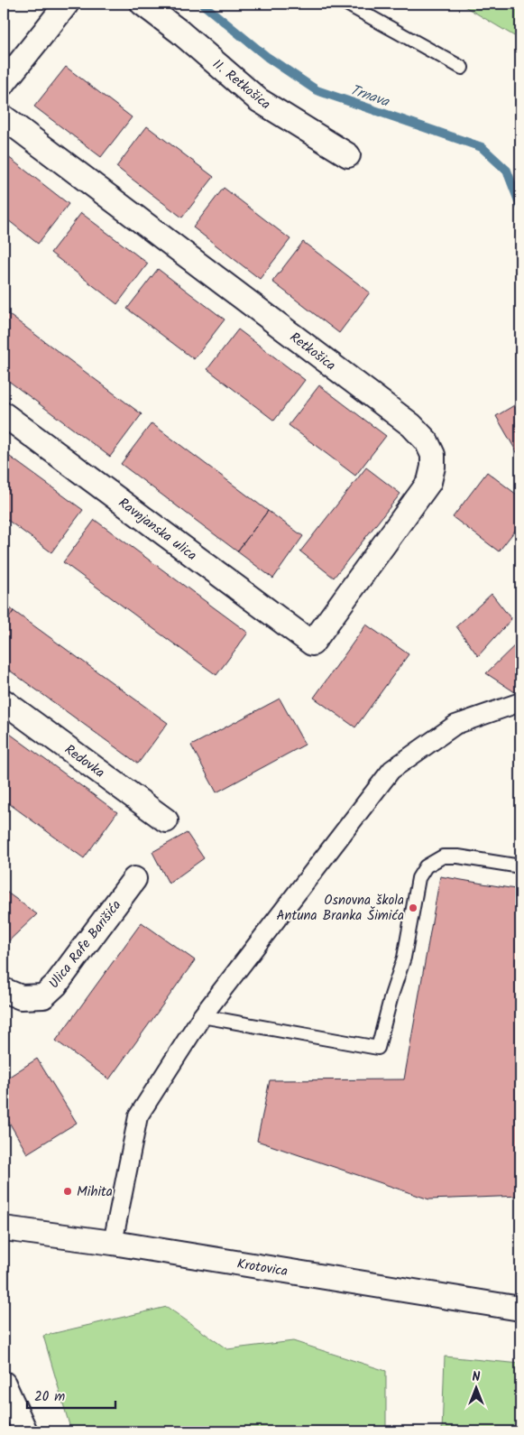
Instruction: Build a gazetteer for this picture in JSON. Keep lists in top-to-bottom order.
{
  "streets": {
    "street": [
      "II. Retkošica",
      "Retkošica",
      "Ravnjanska ulica",
      "Redovka",
      "Ulica Rafe Barišića",
      "Krotovica"
    ]
  },
  "crossings": [
    ["Retkošica", "Ravnjanska ulica"]
  ],
  "water": ["Trnava"],
  "places": ["Osnovna škola Antuna Branka Šimića", "Mihita"],
  "scale_bar": "20 m",
  "north": "top"
}
